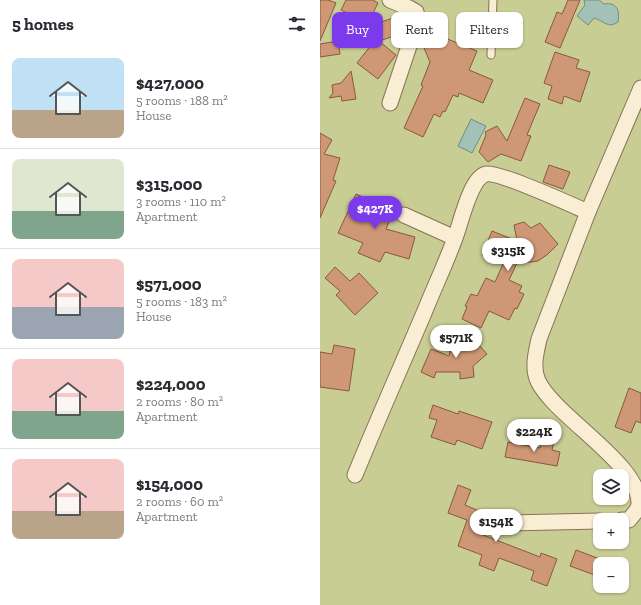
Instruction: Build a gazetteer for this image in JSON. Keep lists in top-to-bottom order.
{
  "page": {
    "heading": "5 homes",
    "chip": ["Buy", "Rent", "Filters"],
    "list": [
      {
        "name": "$427,000",
        "note": "5 rooms · 188 m² · House"
      },
      {
        "name": "$315,000",
        "note": "3 rooms · 110 m² · Apartment"
      },
      {
        "name": "$571,000",
        "note": "5 rooms · 183 m² · House"
      },
      {
        "name": "$224,000",
        "note": "2 rooms · 80 m² · Apartment"
      },
      {
        "name": "$154,000",
        "note": "2 rooms · 60 m² · Apartment"
      }
    ],
    "price": [
      "$427K",
      "$315K",
      "$571K",
      "$224K",
      "$154K"
    ],
    "map_buttons": ["+", "−"]
  }
}
